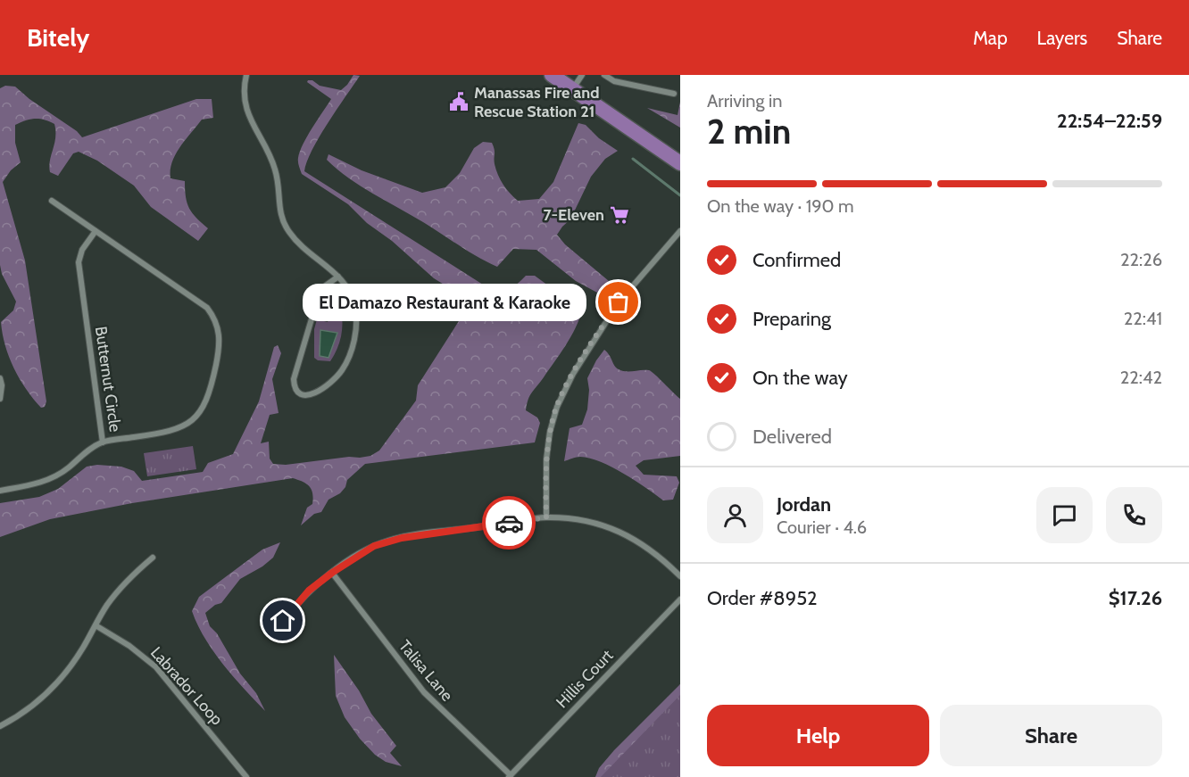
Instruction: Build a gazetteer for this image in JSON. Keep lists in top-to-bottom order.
{
  "streets": {
    "street": [
      "Butternut Circle",
      "Talisa Lane",
      "Hillis Court",
      "Labrador Loop"
    ]
  },
  "crossings": [
    ["Talisa Lane", "Hillis Court"]
  ],
  "places": {
    "public building": ["Manassas Fire and Rescue Station 21"],
    "supermarket": ["7-Eleven"],
    "other": ["El Damazo Restaurant & Karaoke"]
  },
  "page": {
    "header": "Bitely",
    "nav": ["Map", "Layers", "Share"],
    "heading": ["2 min", "Arriving in", "22:54–22:59"],
    "panel": [
      "Jordan",
      "Courier · 4.6",
      "Order #8952",
      "$17.26"
    ],
    "bar": "On the way · 190 m",
    "list": [
      ["Confirmed", "22:26"],
      ["Preparing", "22:41"],
      ["On the way", "22:42"],
      "Delivered"
    ],
    "bubble": "El Damazo Restaurant & Karaoke",
    "buttons": ["Help", "Share"]
  }
}
